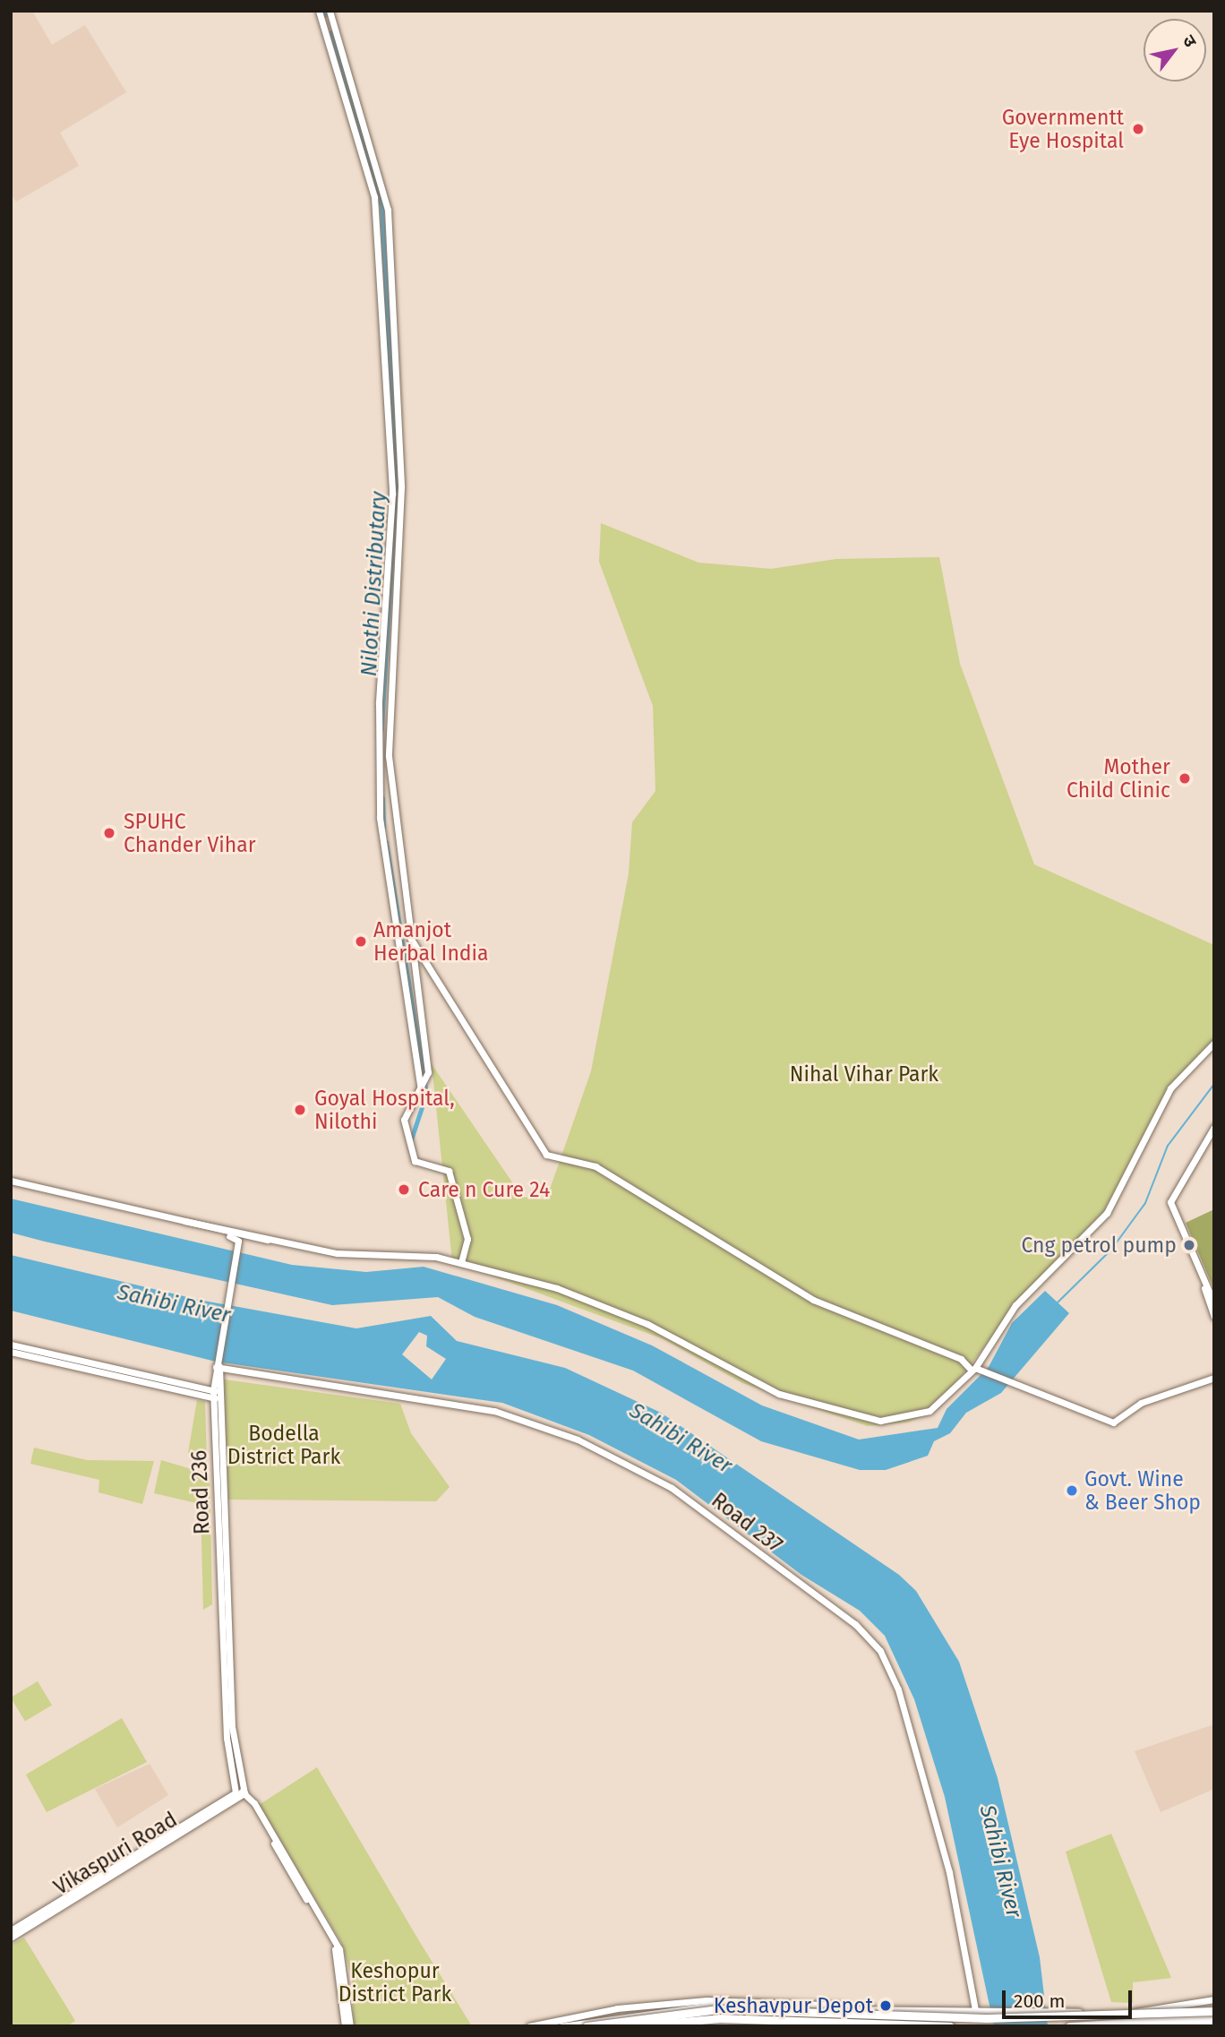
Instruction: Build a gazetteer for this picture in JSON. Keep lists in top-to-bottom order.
{
  "streets": {
    "street": ["Road 236", "Road 237", "Vikaspuri Road"]
  },
  "crossings": [
    ["Road 236", "Vikaspuri Road"]
  ],
  "water": ["Nilothi Distributary", "Sahibi River"],
  "parks": ["Nihal Vihar Park", "Bodella District Park", "Keshopur District Park"],
  "places": [
    "Governmentt Eye Hospital",
    "Mother Child Clinic",
    "SPUHC Chander Vihar",
    "Amanjot Herbal India",
    "Goyal Hospital, Nilothi",
    "Care n Cure 24",
    "Cng petrol pump",
    "Govt. Wine & Beer Shop",
    "Keshavpur Depot"
  ],
  "scale_bar": "200 m",
  "north": "top right"
}
